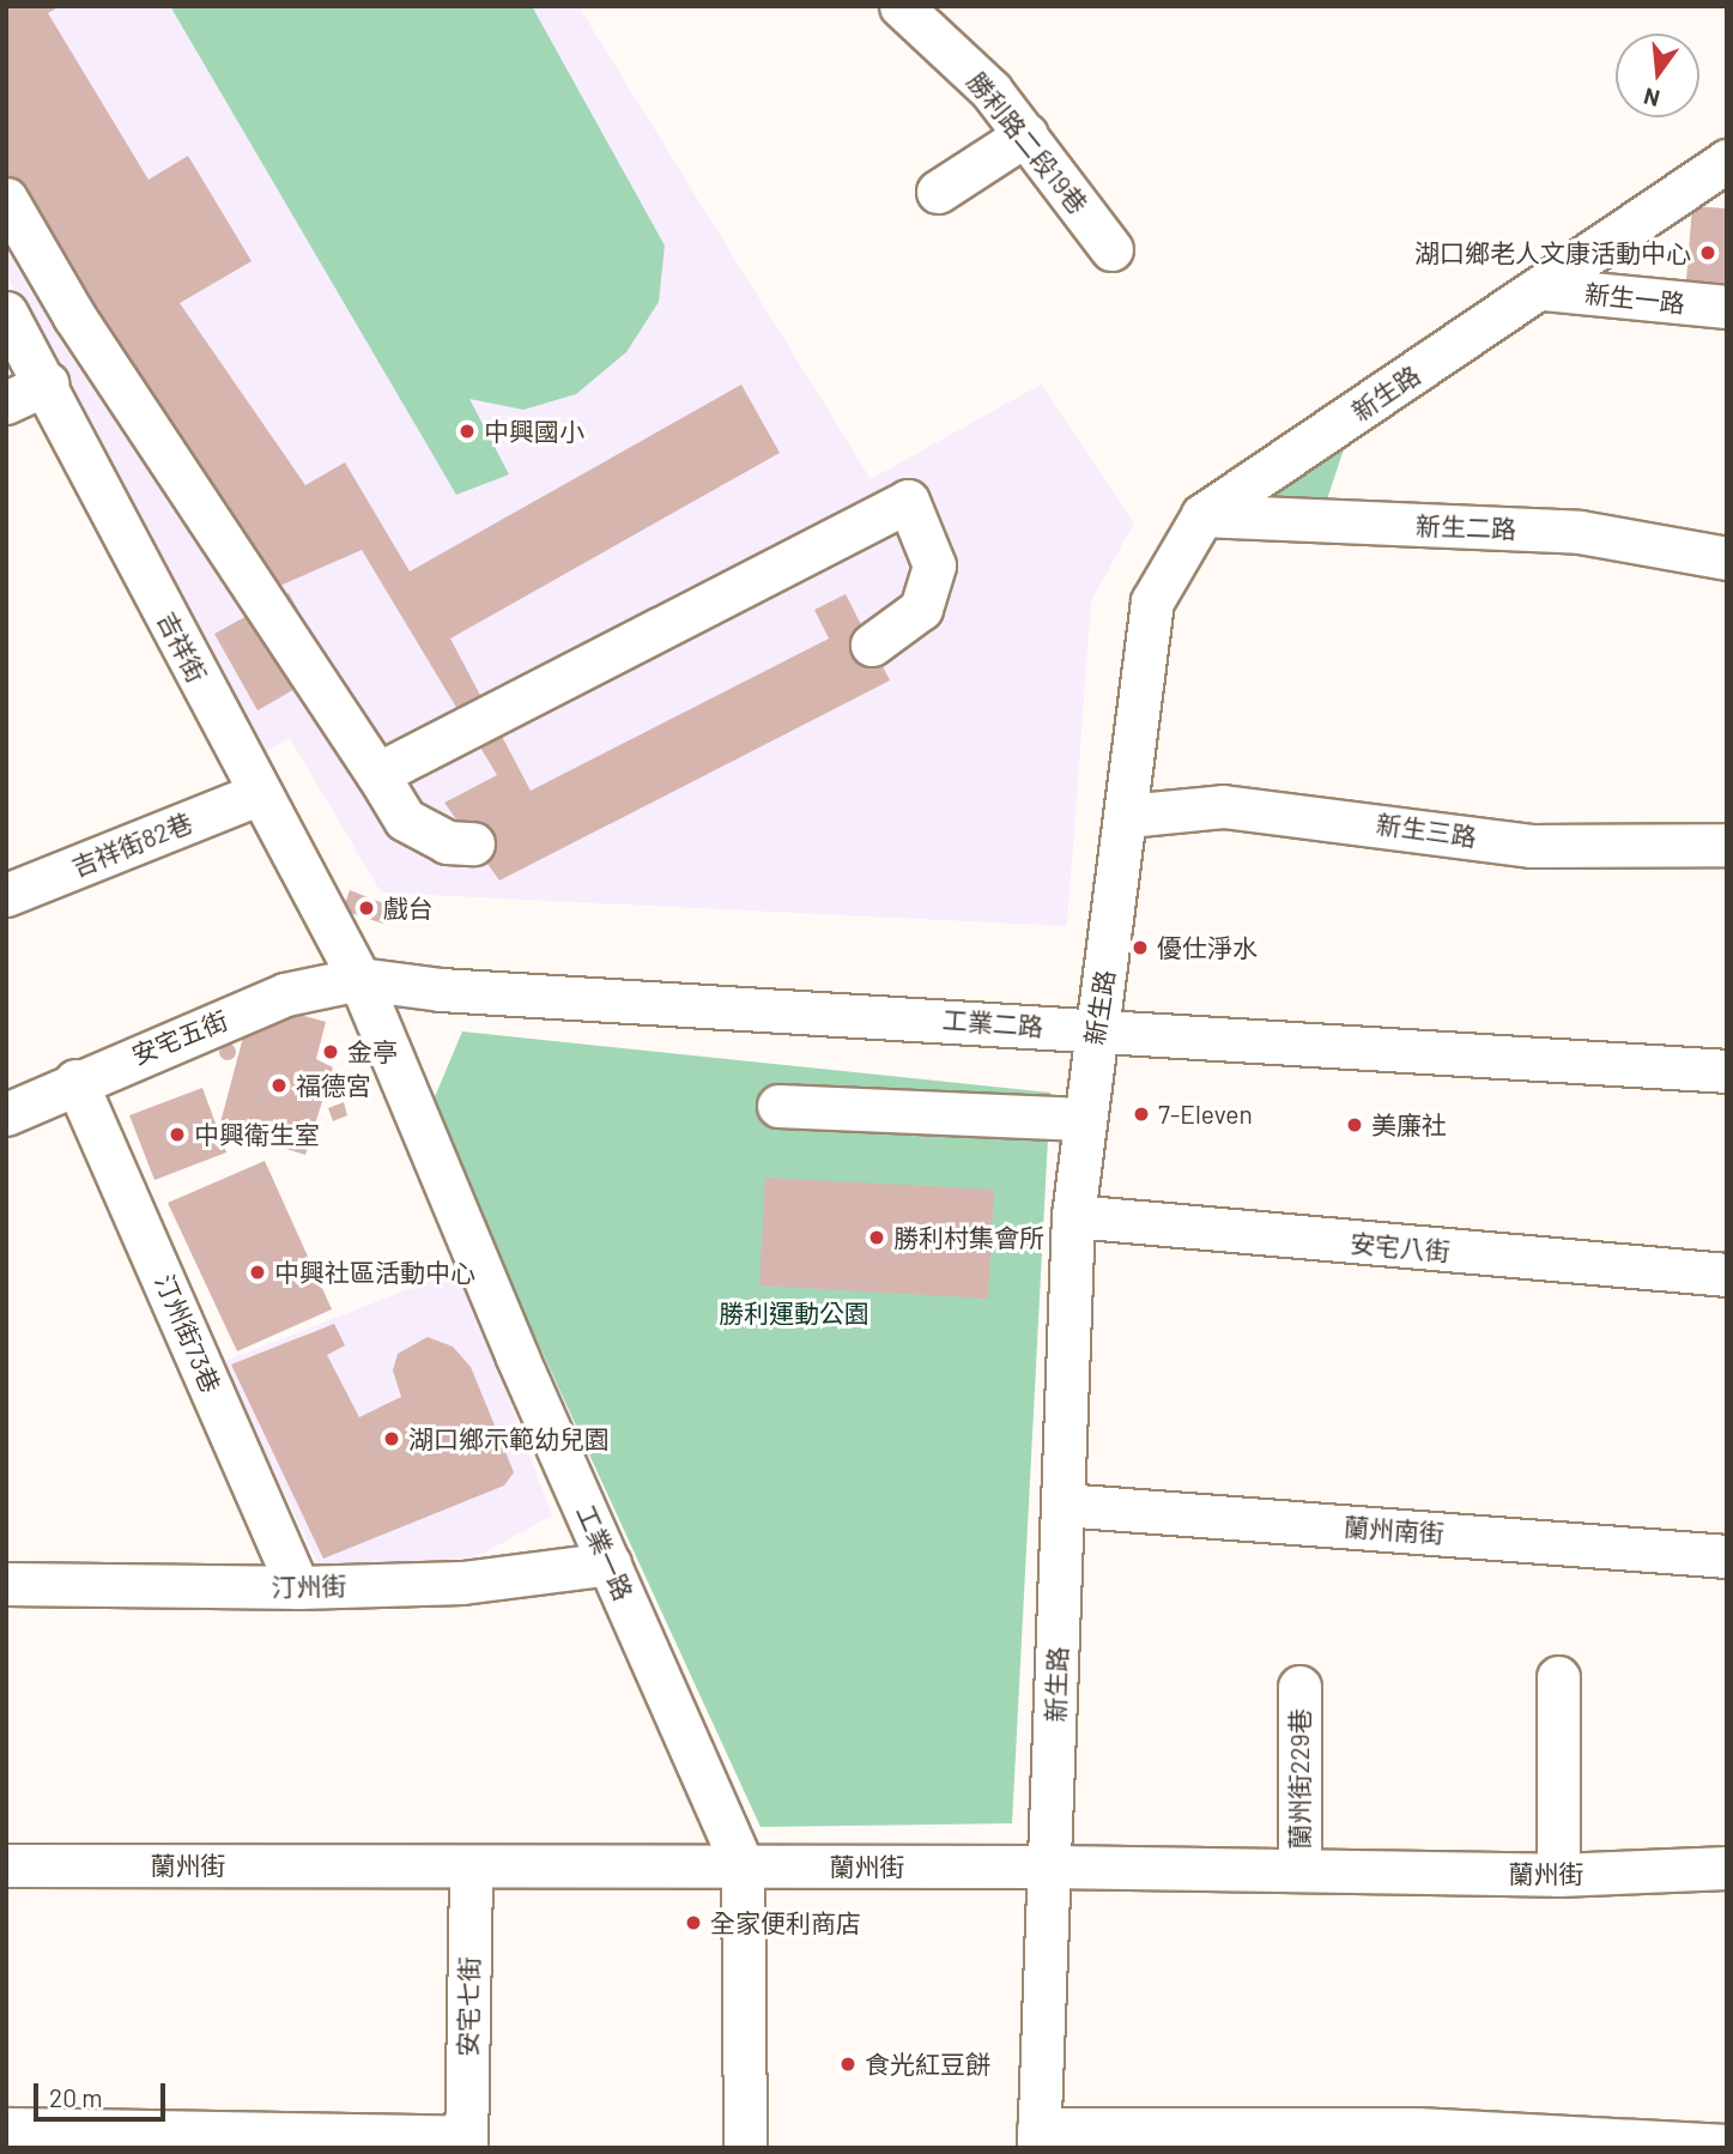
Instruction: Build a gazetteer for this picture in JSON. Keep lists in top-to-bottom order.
{
  "streets": {
    "street": [
      "勝利路二段19巷",
      "新生一路",
      "新生路",
      "新生二路",
      "吉祥街",
      "新生三路",
      "吉祥街82巷",
      "工業二路",
      "安宅五街",
      "安宅八街",
      "汀州街73巷",
      "蘭州南街",
      "工業一路",
      "汀州街",
      "蘭州街229巷",
      "蘭州街",
      "安宅七街"
    ]
  },
  "crossings": [
    ["新生一路", "新生路"],
    ["新生路", "新生二路"],
    ["新生路", "新生三路"],
    ["新生路", "工業二路"],
    ["新生路", "安宅八街"],
    ["新生路", "蘭州南街"],
    ["新生路", "蘭州街"],
    ["吉祥街", "吉祥街82巷"],
    ["吉祥街", "工業二路"],
    ["吉祥街", "安宅五街"],
    ["吉祥街", "工業一路"],
    ["工業二路", "安宅五街"],
    ["工業二路", "工業一路"],
    ["安宅五街", "汀州街73巷"],
    ["安宅五街", "工業一路"],
    ["汀州街73巷", "汀州街"],
    ["工業一路", "汀州街"],
    ["工業一路", "蘭州街"],
    ["蘭州街229巷", "蘭州街"],
    ["蘭州街", "安宅七街"]
  ],
  "parks": ["勝利運動公園"],
  "places": [
    "湖口鄉老人文康活動中心",
    "中興國小",
    "戲台",
    "優仕淨水",
    "金亭",
    "福德宮",
    "7-Eleven",
    "美廉社",
    "中興衛生室",
    "勝利村集會所",
    "中興社區活動中心",
    "湖口鄉示範幼兒園",
    "全家便利商店",
    "食光紅豆餅"
  ],
  "scale_bar": "20 m",
  "north": "bottom"
}
